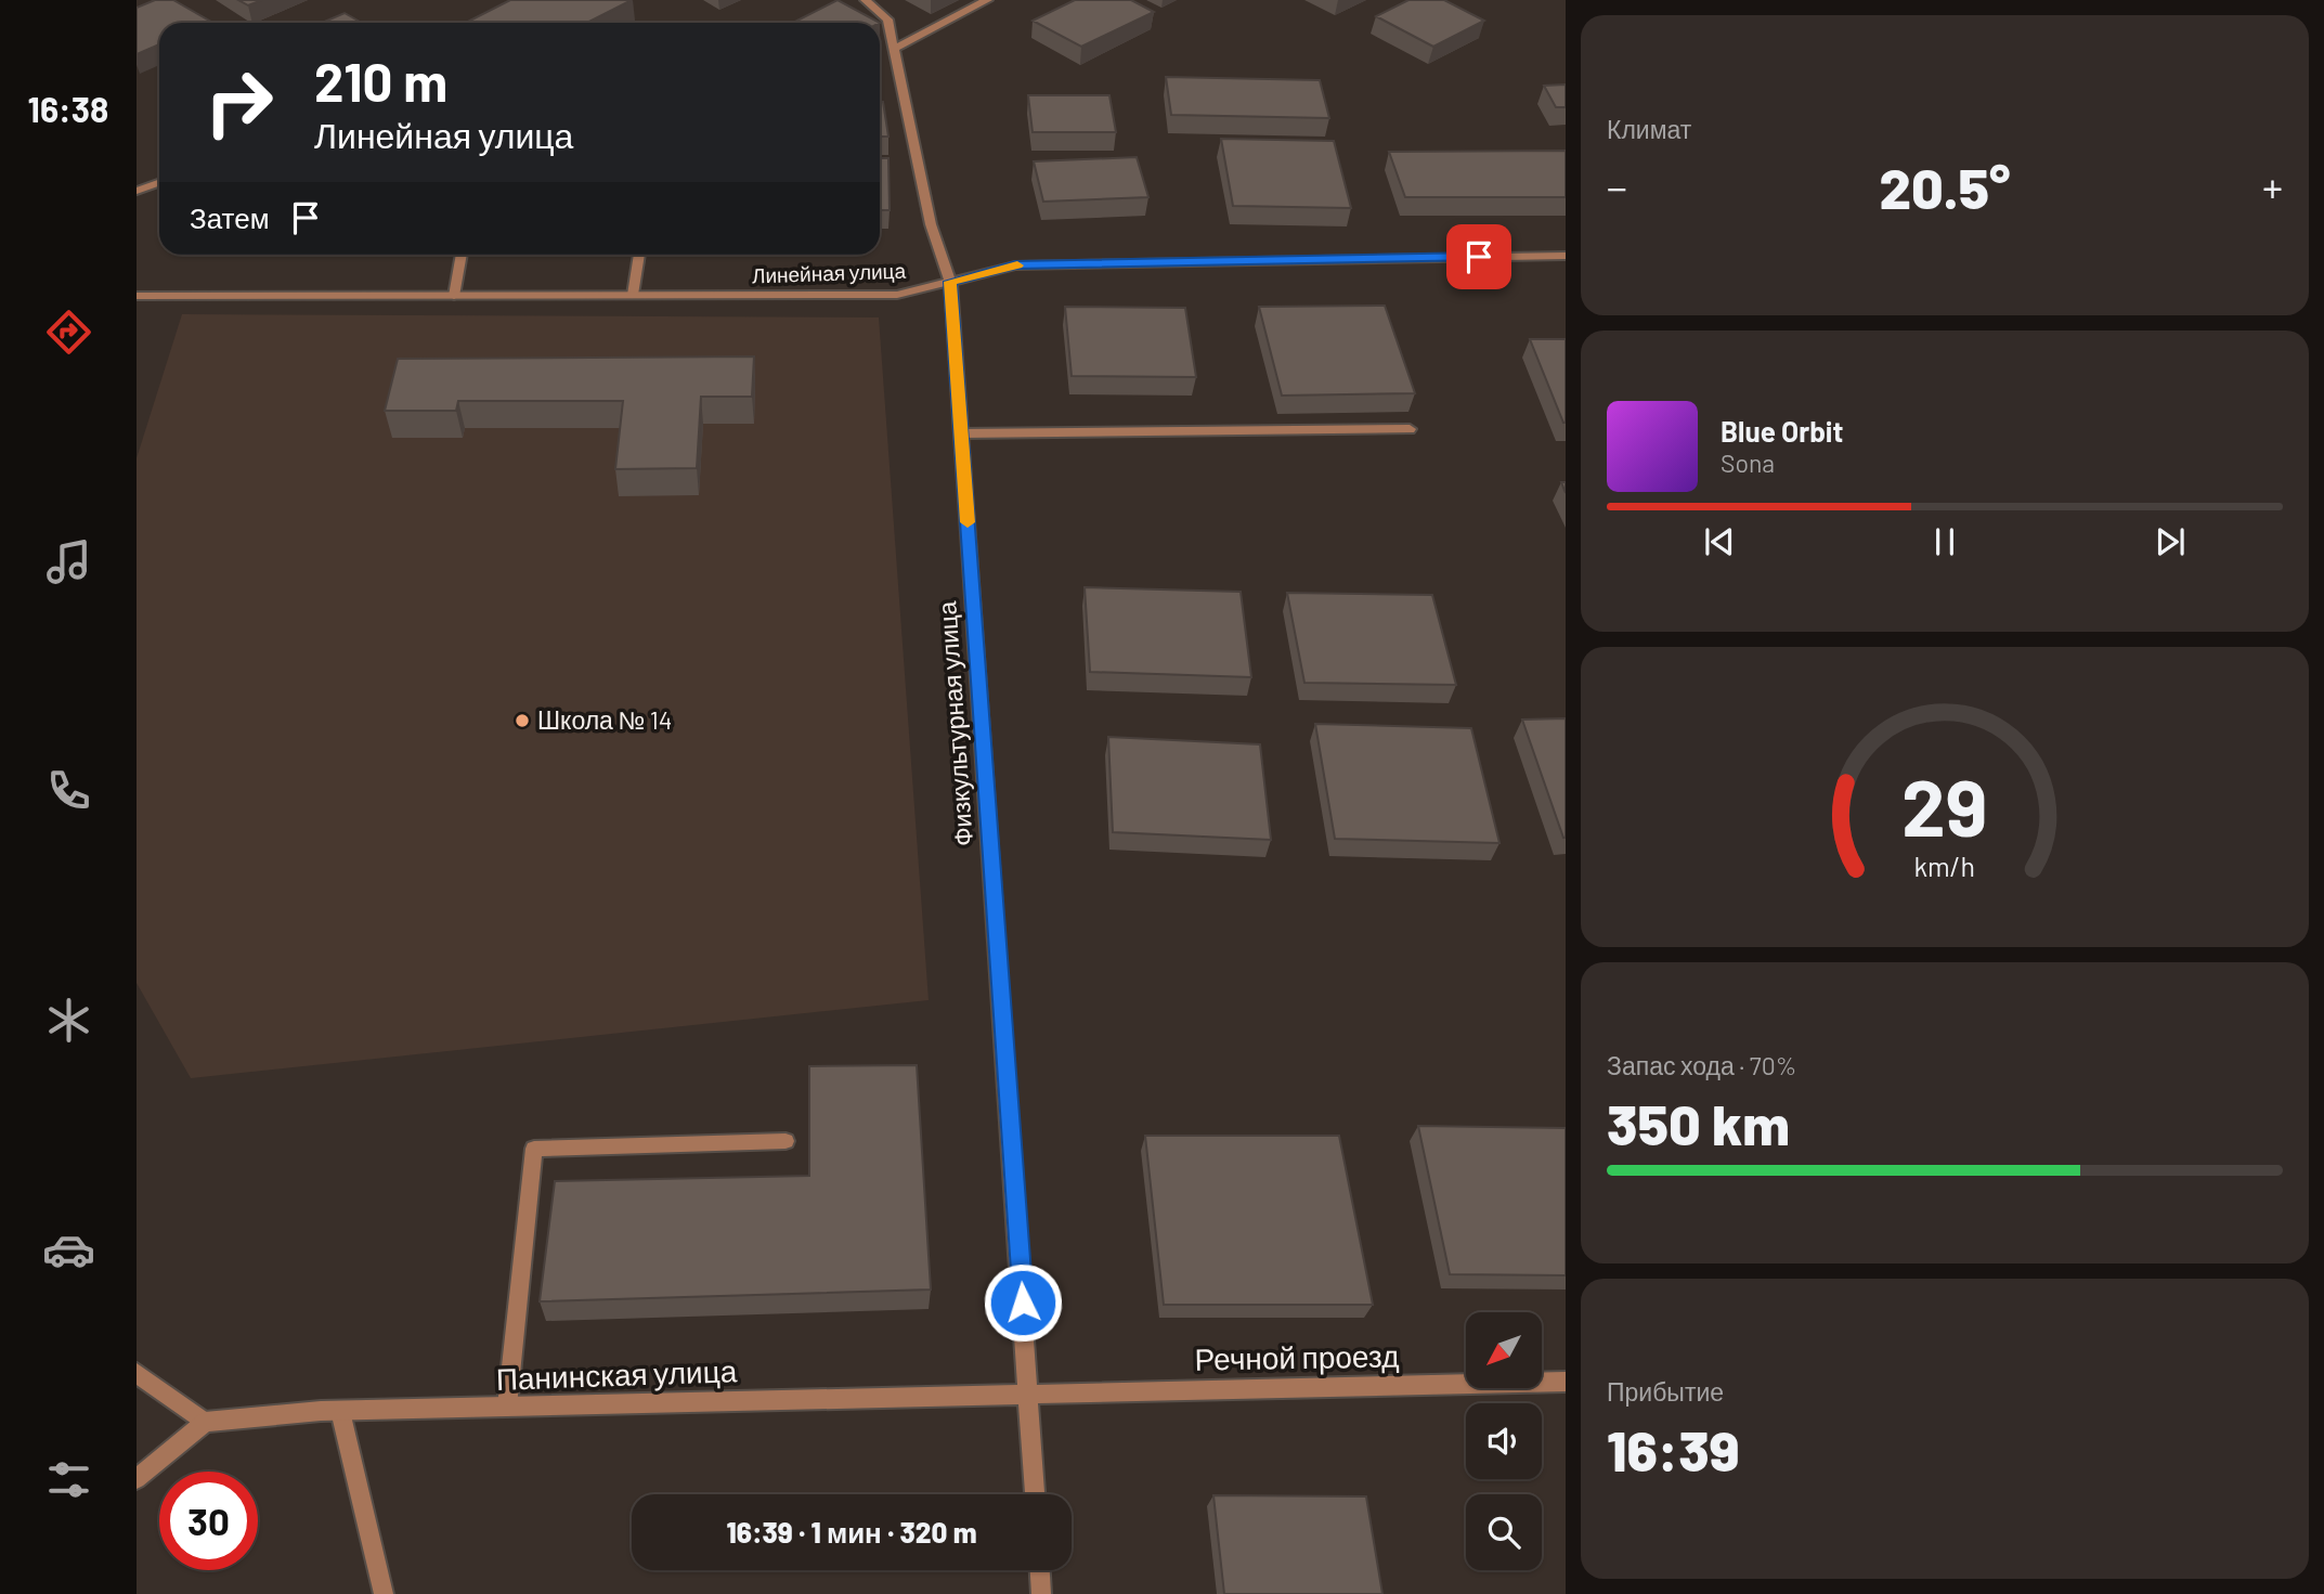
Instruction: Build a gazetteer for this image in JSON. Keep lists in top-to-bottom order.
{
  "streets": {
    "street": [
      "Линейная улица",
      "Физкультурная улица",
      "Речной проезд",
      "Панинская улица"
    ]
  },
  "crossings": [
    ["Линейная улица", "Физкультурная улица"],
    ["Физкультурная улица", "Речной проезд"],
    ["Физкультурная улица", "Панинская улица"],
    ["Речной проезд", "Панинская улица"]
  ],
  "places": ["Школа № 14"],
  "north": "bottom left",
  "page": {
    "tabs": "16:38",
    "tile": [
      "Климат",
      ["Запас хода · 70%", "350 km"],
      ["Прибытие", "16:39"]
    ],
    "turn": ["210 m", "Линейная улица"],
    "heat": ["−", "20.5°", "+"],
    "then": "Затем",
    "song": ["Blue Orbit", "Sona"],
    "limit": "30",
    "trip": "16:39 · 1 мин · 320 m",
    "gauge": ["29", "km/h"]
  }
}
